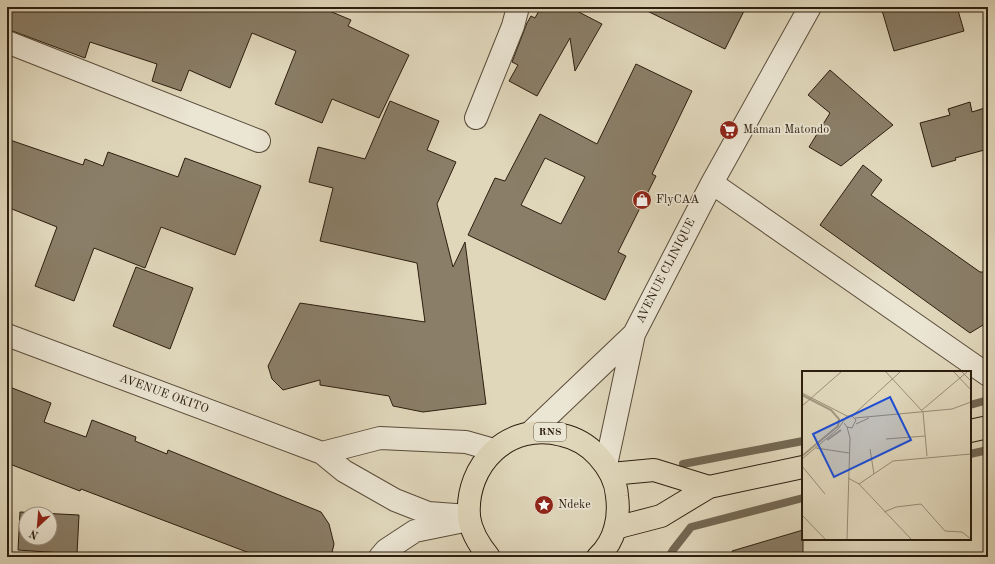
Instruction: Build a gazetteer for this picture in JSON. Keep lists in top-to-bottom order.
{
  "streets": {
    "main road": ["RN8"],
    "street": ["AVENUE CLINIQUE", "AVENUE OKITO"]
  },
  "crossings": [
    ["AVENUE CLINIQUE", "RN8"],
    ["AVENUE OKITO", "RN8"]
  ],
  "places": {
    "supermarket": ["Maman Matondo"],
    "shop": ["FlyCAA"],
    "place": ["Ndeke"]
  },
  "north": "bottom left"
}
